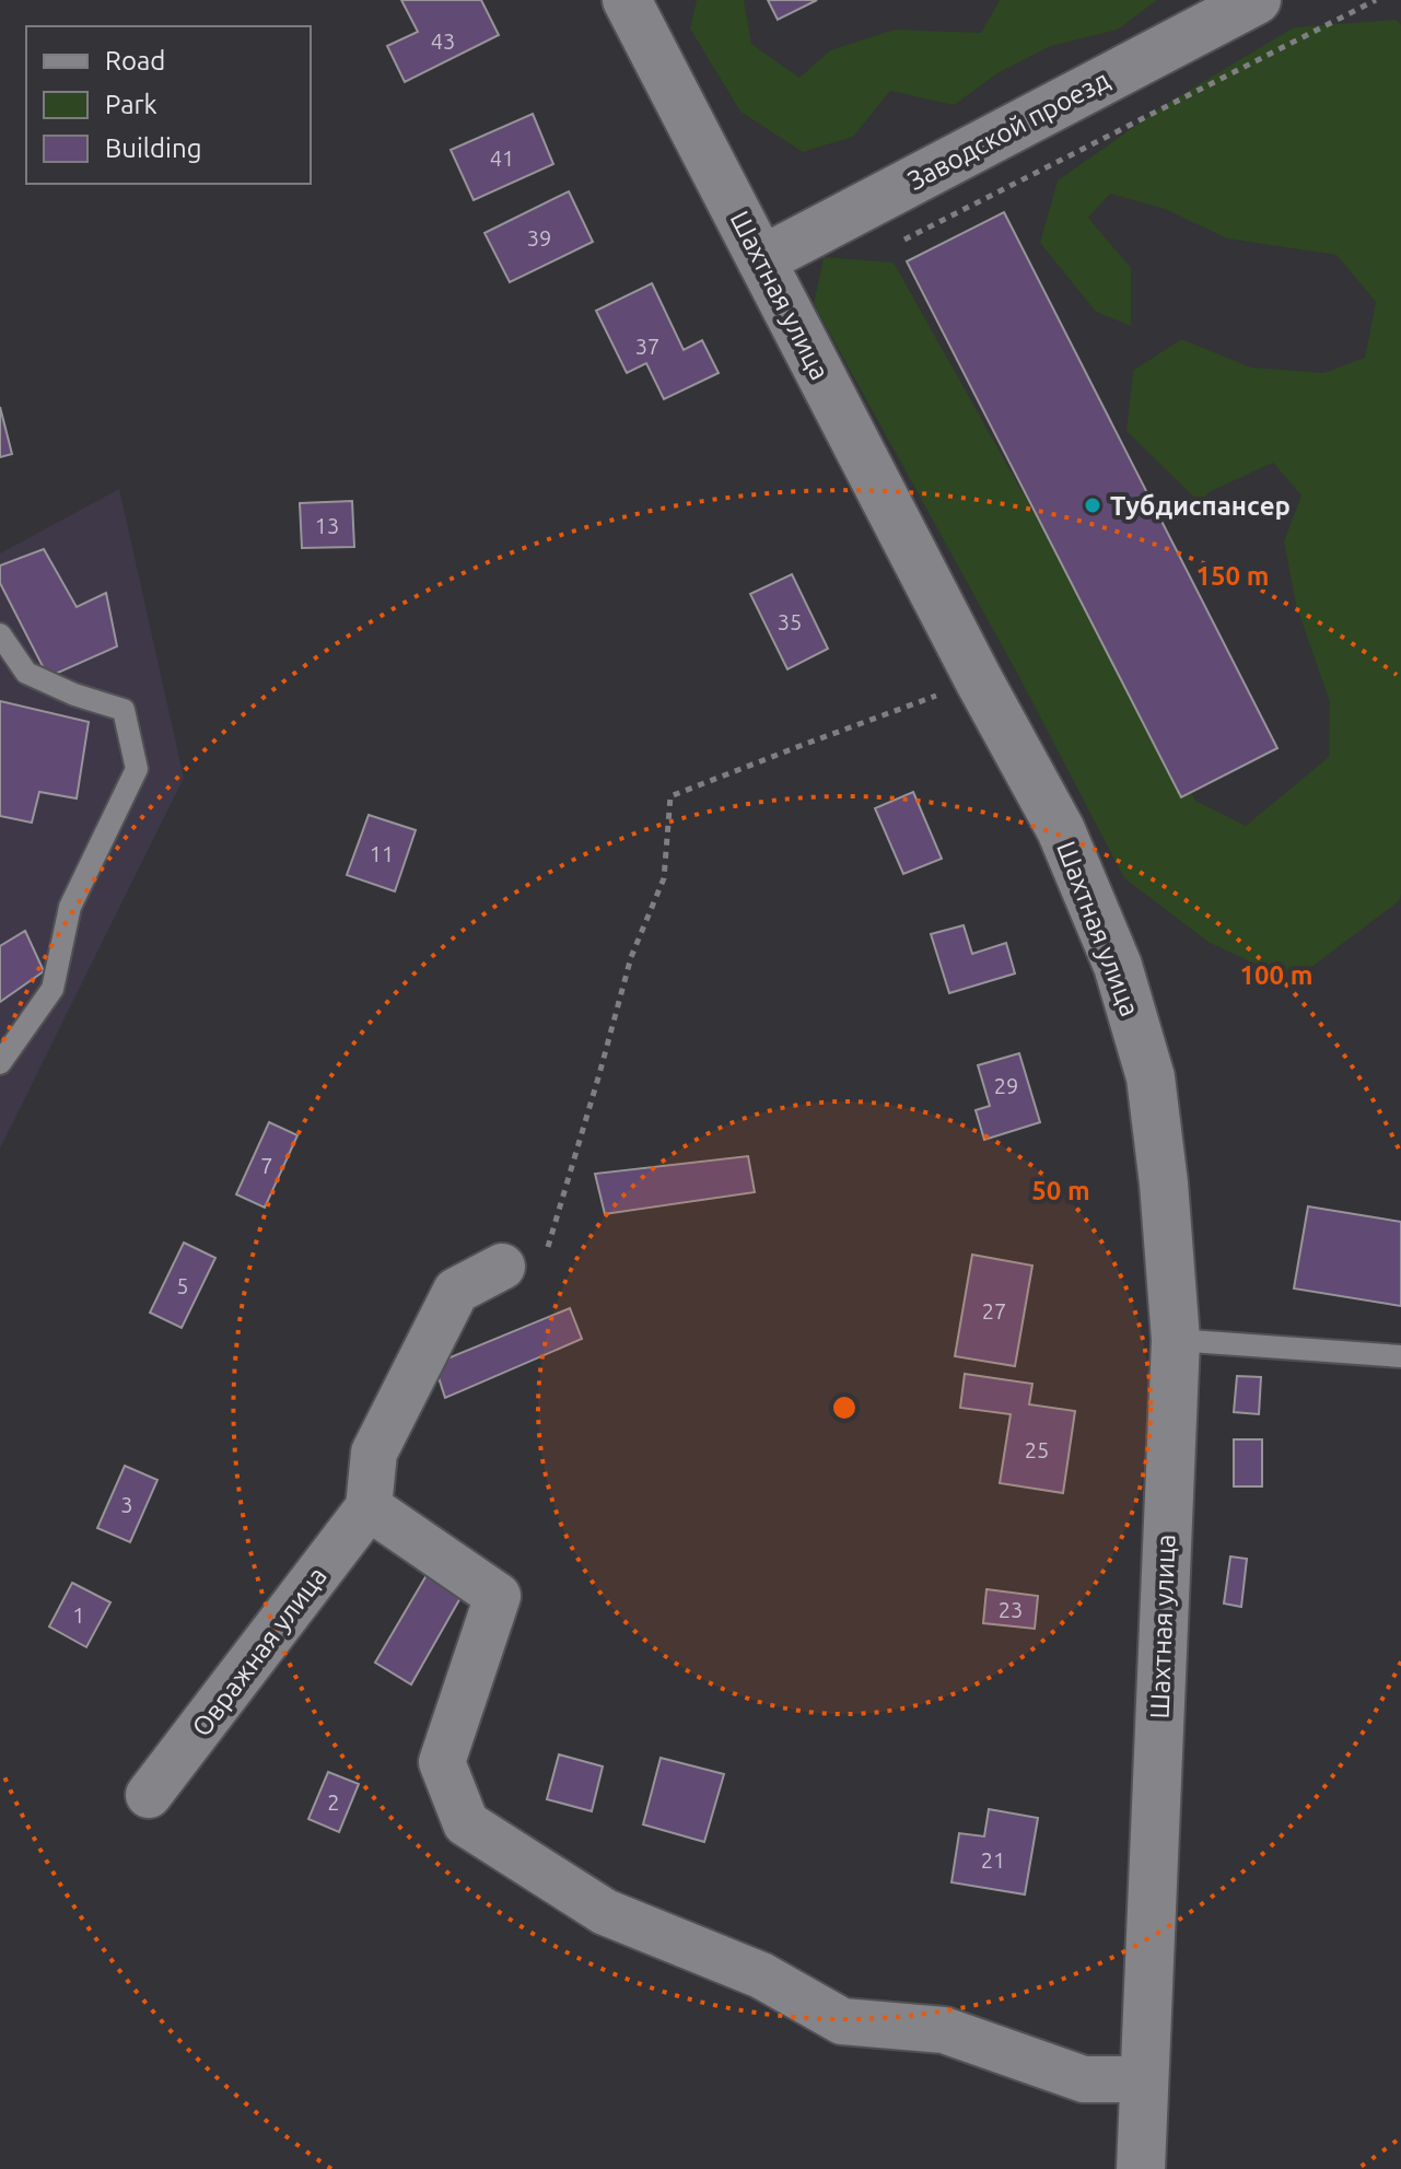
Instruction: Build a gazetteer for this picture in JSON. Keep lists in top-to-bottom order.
{
  "streets": {
    "main road": ["Заводской проезд", "Шахтная улица"],
    "street": ["Овражная улица"]
  },
  "crossings": [
    ["Заводской проезд", "Шахтная улица"]
  ],
  "places": ["Тубдиспансер"],
  "house_numbers": [
    "43",
    "41",
    "39",
    "37",
    "13",
    "35",
    "11",
    "29",
    "7",
    "5",
    "27",
    "25",
    "3",
    "23",
    "1",
    "2",
    "21"
  ],
  "legend": ["Road", "Park", "Building"],
  "rings": ["150 m", "100 m", "50 m"]
}
